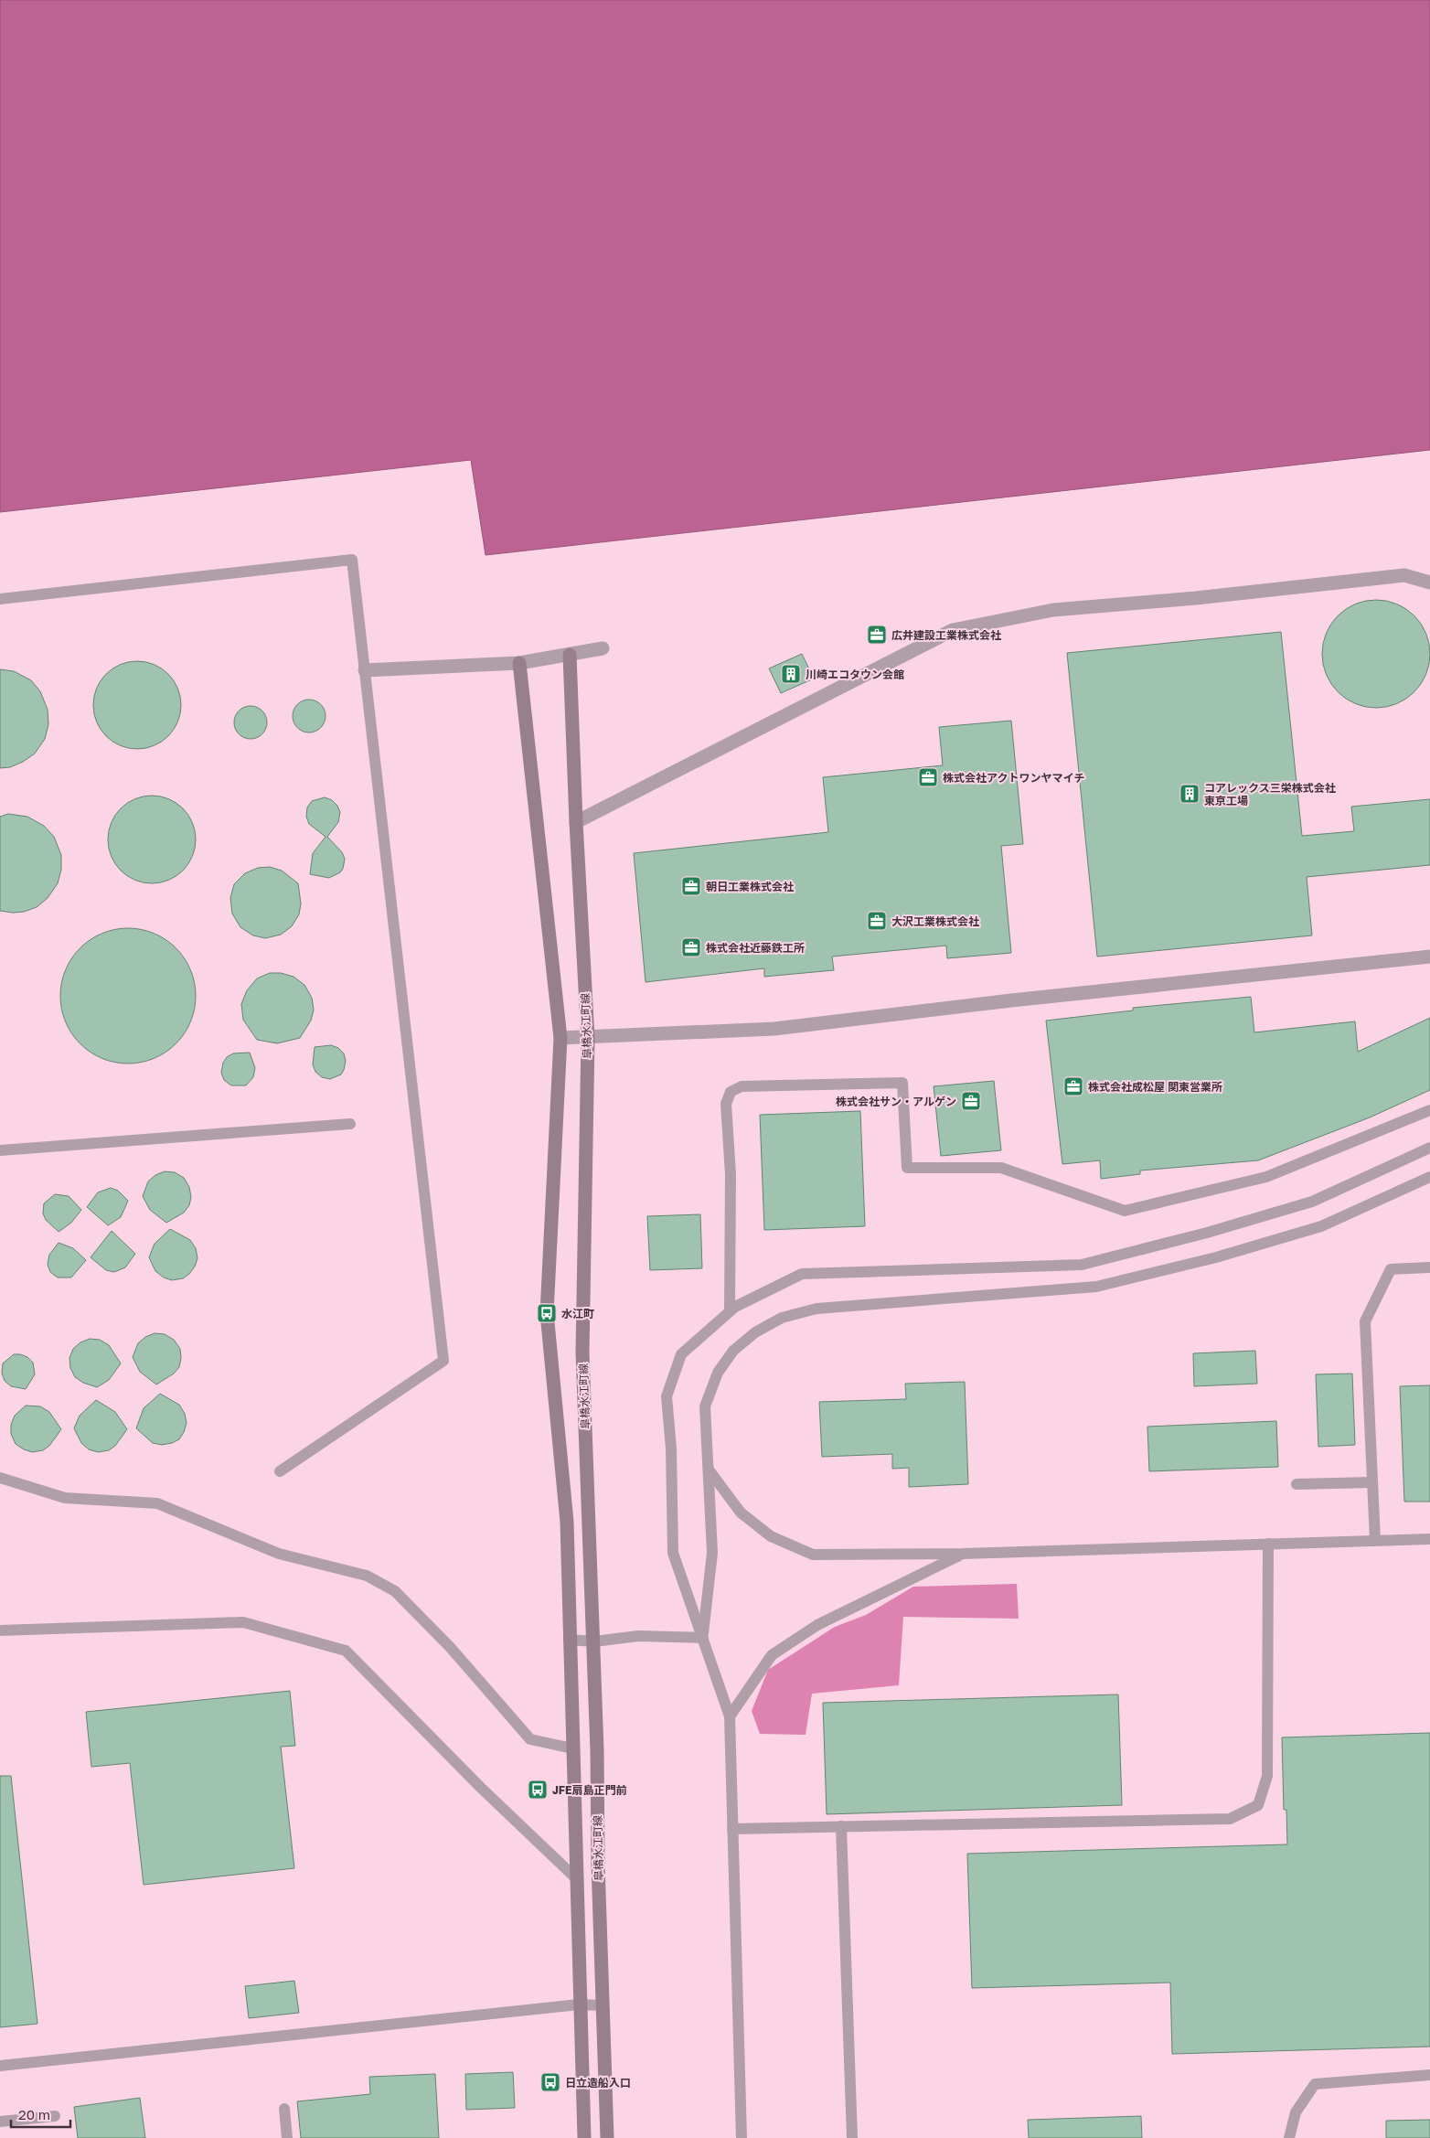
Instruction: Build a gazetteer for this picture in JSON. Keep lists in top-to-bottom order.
{
  "streets": {
    "street": ["皐橋水江町線"]
  },
  "places": {
    "office": [
      "広井建設工業株式会社",
      "株式会社アクトワンヤマイチ",
      "朝日工業株式会社",
      "大沢工業株式会社",
      "株式会社近藤鉄工所",
      "株式会社成松屋 関東営業所",
      "株式会社サン・アルゲン"
    ],
    "building": ["川崎エコタウン会館", "コアレックス三栄株式会社 東京工場"],
    "bus stop": ["水江町", "JFE扇島正門前", "日立造船入口"]
  },
  "scale_bar": "20 m"
}
